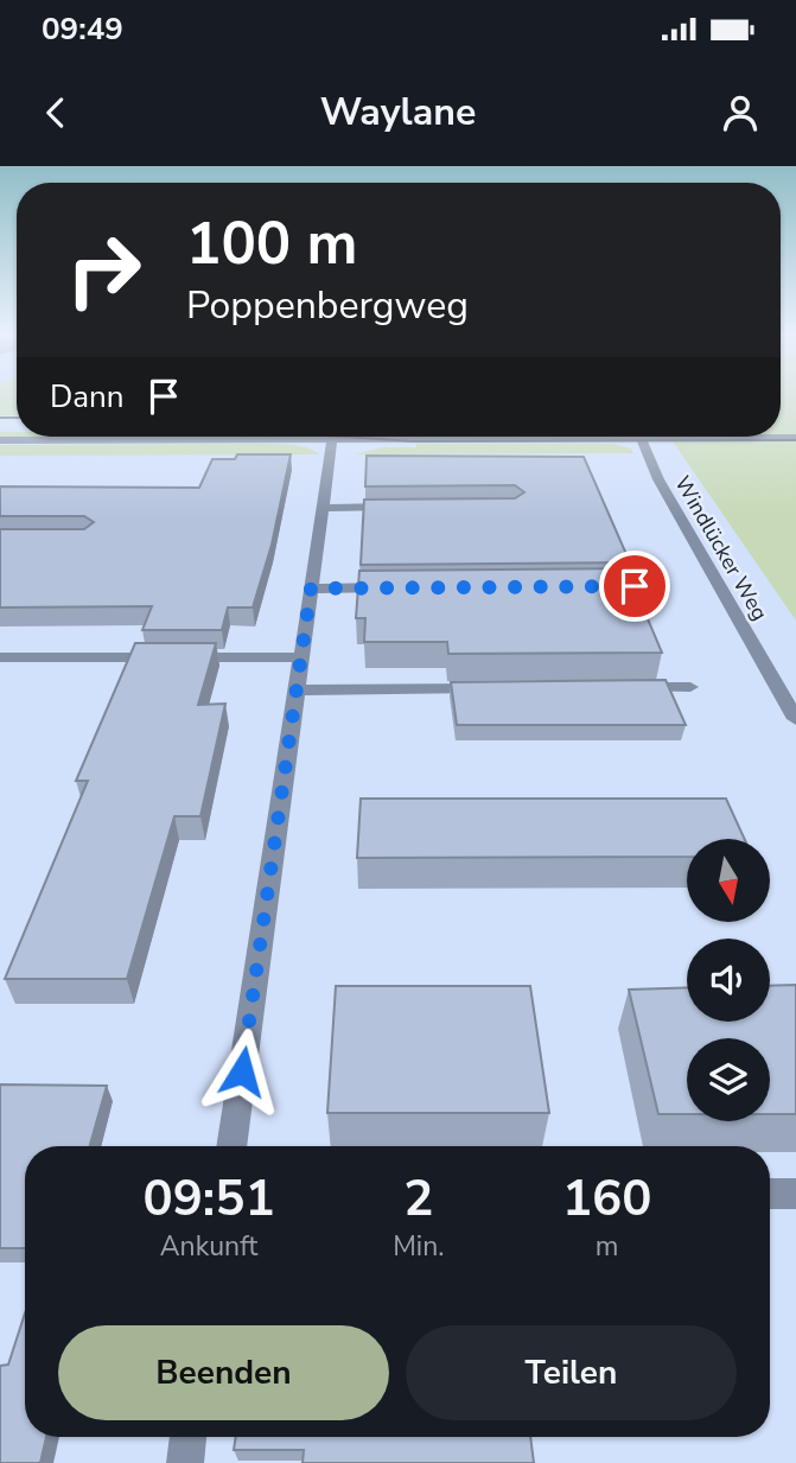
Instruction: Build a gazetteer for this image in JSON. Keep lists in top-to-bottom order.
{
  "streets": {
    "street": ["Windlücker Weg"]
  },
  "north": "bottom",
  "page": {
    "status": "09:49",
    "header": "Waylane",
    "turn": ["100 m", "Poppenbergweg"],
    "then": "Dann",
    "eta": [
      "09:51",
      "Ankunft",
      "2",
      "Min.",
      "160",
      "m"
    ],
    "buttons": ["Beenden", "Teilen"]
  }
}
